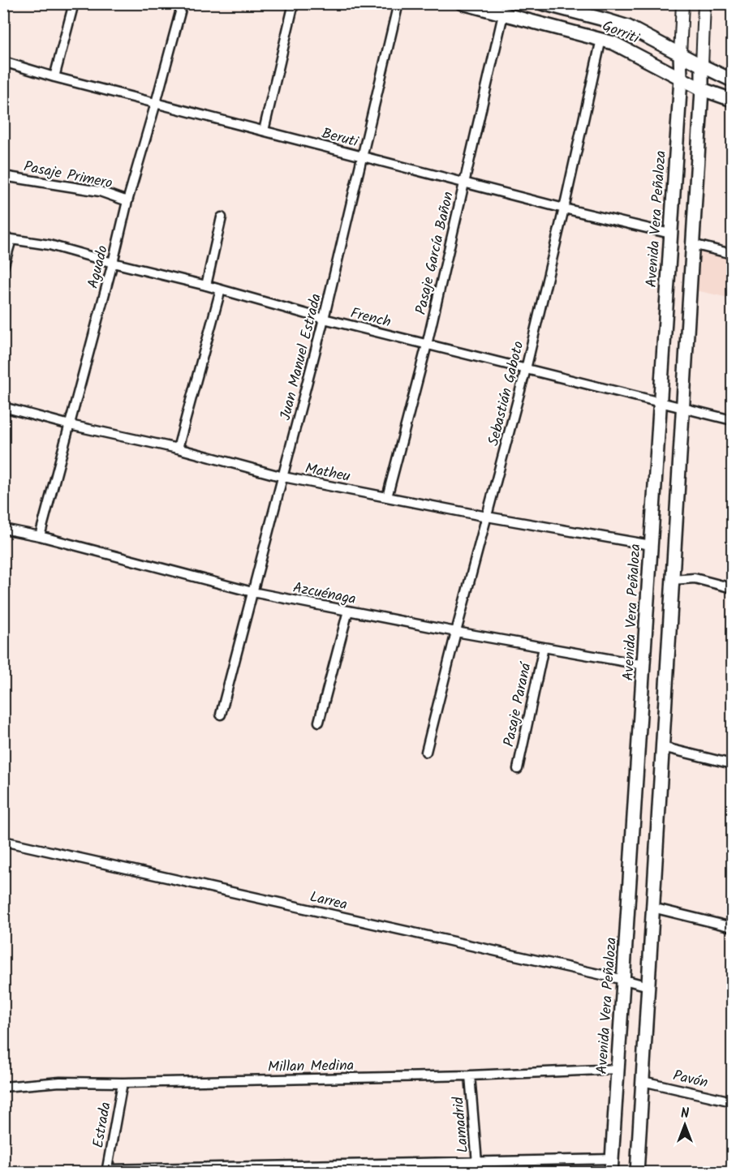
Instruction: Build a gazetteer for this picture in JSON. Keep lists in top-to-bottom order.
{
  "streets": {
    "main road": ["Gorriti", "Avenida Vera Peñaloza"],
    "street": [
      "Beruti",
      "Pasaje Primero",
      "Pasaje García Bañon",
      "Aguado",
      "French",
      "Juan Manuel Estrada",
      "Sebastián Gaboto",
      "Matheu",
      "Azcuénaga",
      "Pasaje Paraná",
      "Larrea",
      "Millan Medina",
      "Pavón",
      "Estrada",
      "Lamadrid"
    ]
  },
  "crossings": [
    ["Gorriti", "Avenida Vera Peñaloza"],
    ["Gorriti", "Pasaje García Bañon"],
    ["Gorriti", "Sebastián Gaboto"],
    ["Beruti", "Avenida Vera Peñaloza"],
    ["Beruti", "Pasaje García Bañon"],
    ["Beruti", "Aguado"],
    ["Beruti", "Juan Manuel Estrada"],
    ["Beruti", "Sebastián Gaboto"],
    ["Pasaje Primero", "Aguado"],
    ["Avenida Vera Peñaloza", "French"],
    ["Avenida Vera Peñaloza", "Matheu"],
    ["Avenida Vera Peñaloza", "Azcuénaga"],
    ["Avenida Vera Peñaloza", "Larrea"],
    ["Avenida Vera Peñaloza", "Millan Medina"],
    ["Pasaje García Bañon", "French"],
    ["Pasaje García Bañon", "Matheu"],
    ["Aguado", "French"],
    ["Aguado", "Matheu"],
    ["Aguado", "Azcuénaga"],
    ["French", "Juan Manuel Estrada"],
    ["French", "Sebastián Gaboto"],
    ["Juan Manuel Estrada", "Matheu"],
    ["Juan Manuel Estrada", "Azcuénaga"],
    ["Sebastián Gaboto", "Matheu"],
    ["Sebastián Gaboto", "Azcuénaga"],
    ["Azcuénaga", "Pasaje Paraná"],
    ["Millan Medina", "Estrada"],
    ["Millan Medina", "Lamadrid"]
  ],
  "north": "top"
}
